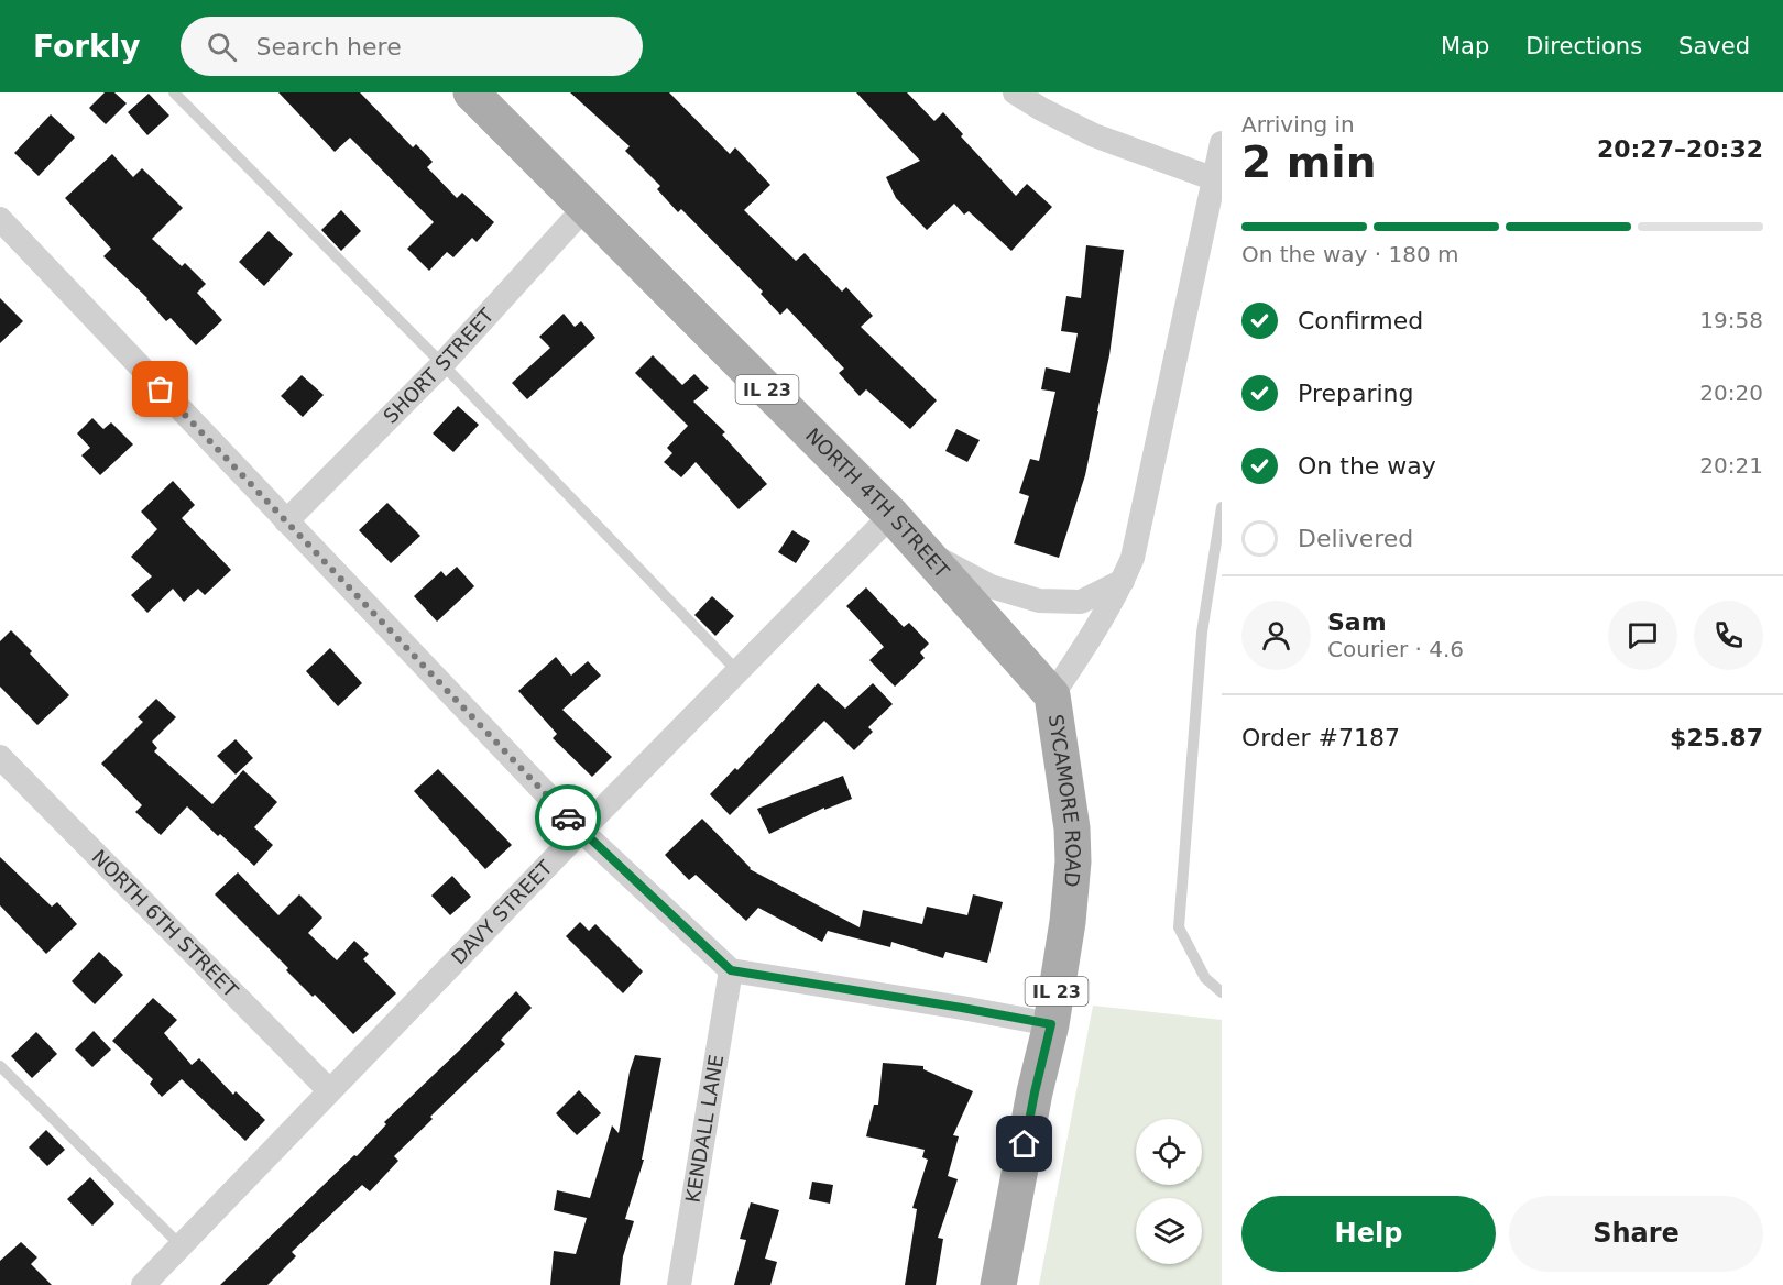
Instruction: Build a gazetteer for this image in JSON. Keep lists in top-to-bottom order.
{
  "streets": {
    "main road": ["IL 23", "NORTH 4TH STREET", "SYCAMORE ROAD"],
    "street": [
      "SHORT STREET",
      "DAVY STREET",
      "NORTH 6TH STREET",
      "KENDALL LANE"
    ]
  },
  "crossings": [
    ["SHORT STREET", "NORTH 4TH STREET"],
    ["NORTH 4TH STREET", "SYCAMORE ROAD"],
    ["NORTH 4TH STREET", "DAVY STREET"],
    ["DAVY STREET", "NORTH 6TH STREET"]
  ],
  "page": {
    "header": "Forkly",
    "search": "Search here",
    "nav": ["Map", "Directions", "Saved"],
    "heading": ["2 min", "Arriving in", "20:27–20:32"],
    "panel": [
      "Sam",
      "Courier · 4.6",
      "Order #7187",
      "$25.87"
    ],
    "bar": "On the way · 180 m",
    "list": [
      ["Confirmed", "19:58"],
      ["Preparing", "20:20"],
      ["On the way", "20:21"],
      "Delivered"
    ],
    "buttons": ["Help", "Share"]
  }
}
